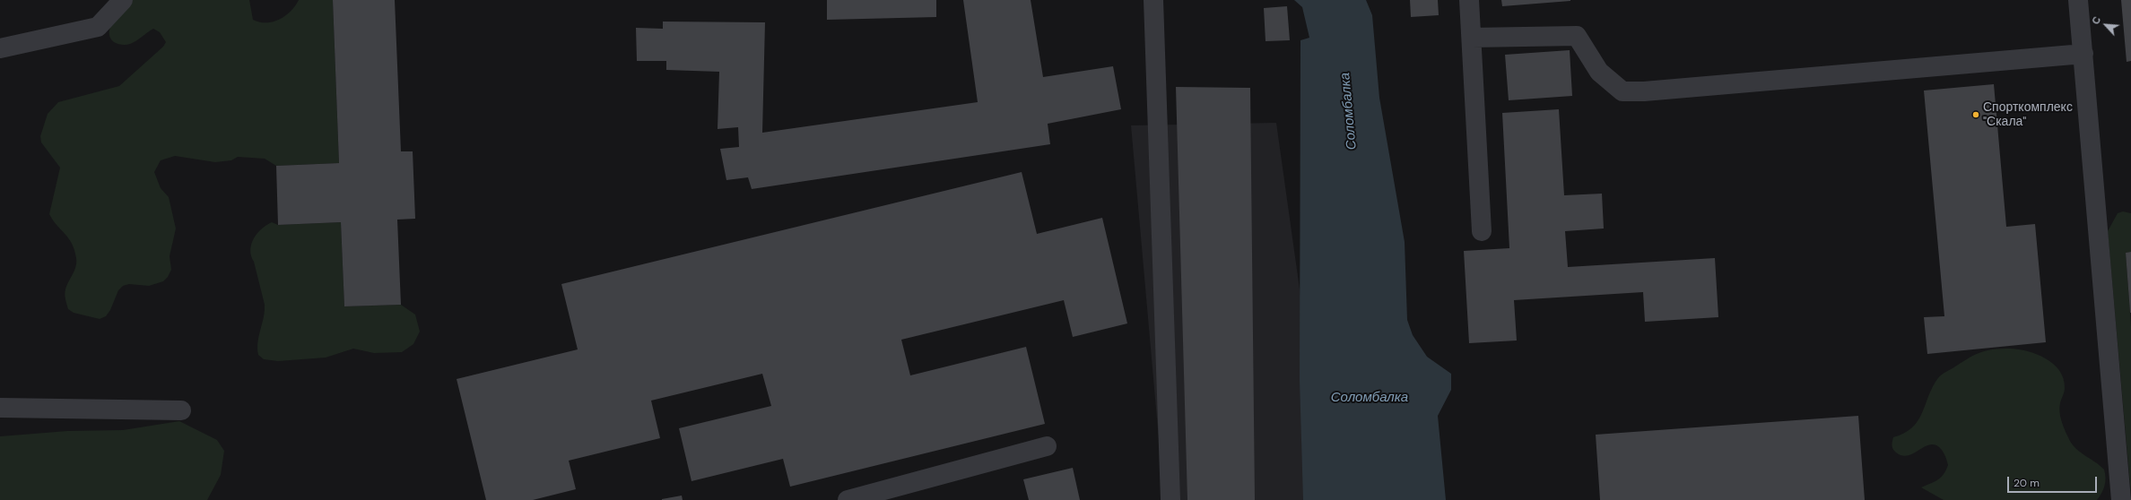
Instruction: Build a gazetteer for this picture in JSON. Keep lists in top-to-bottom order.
{
  "water": ["Соломбалка"],
  "places": ["Спорткомплекс \"Скала\""],
  "scale_bar": "20 m",
  "north": "top left"
}
